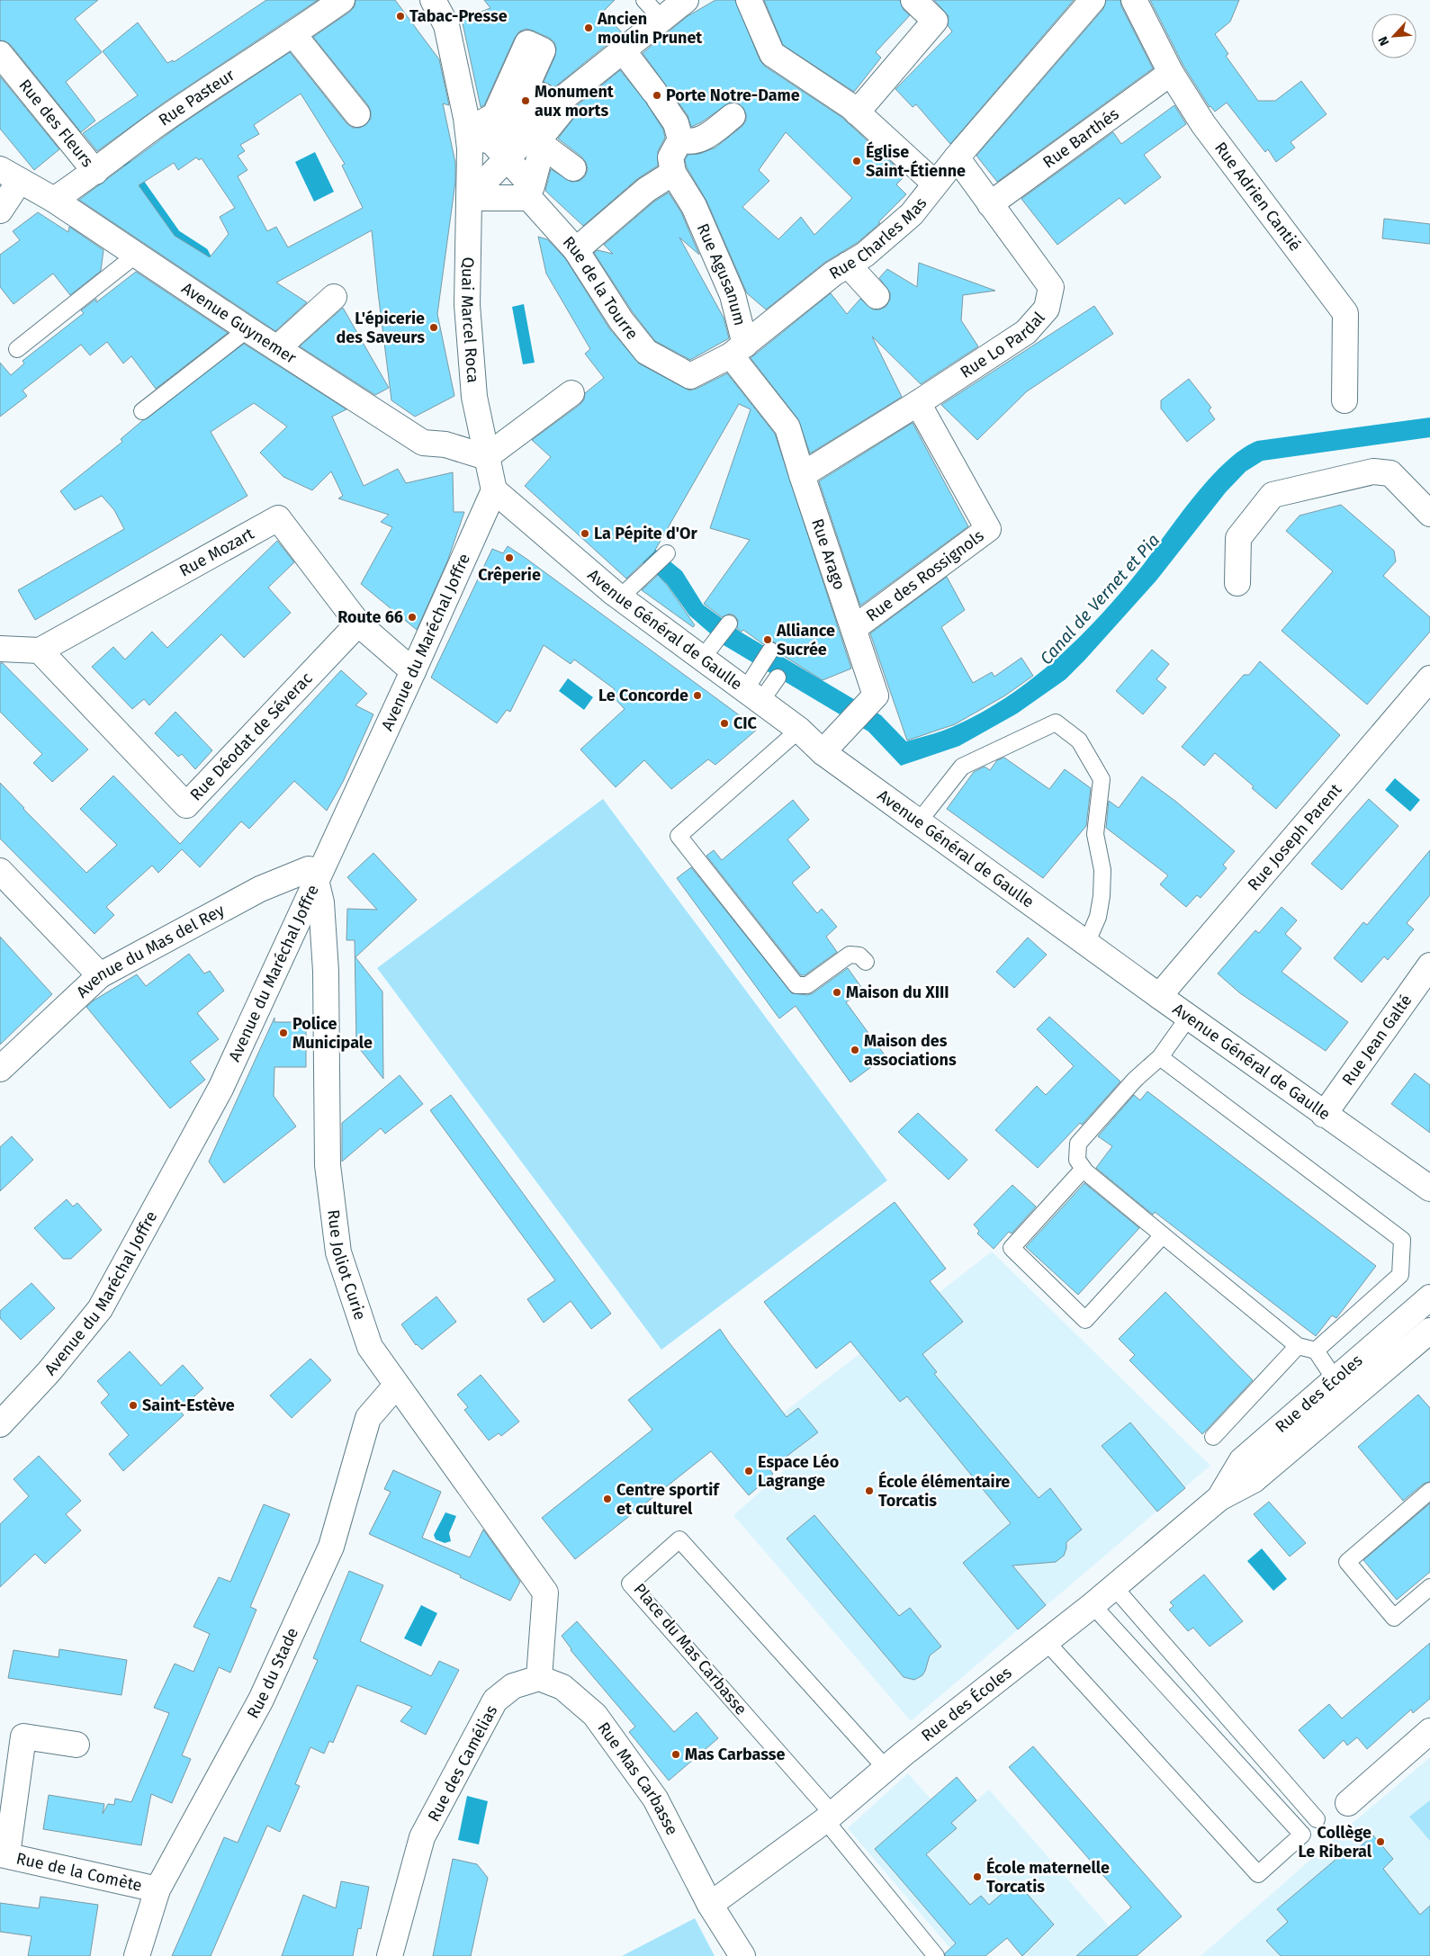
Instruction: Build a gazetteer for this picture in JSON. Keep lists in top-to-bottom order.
{
  "streets": {
    "street": [
      "Rue Pasteur",
      "Rue des Fleurs",
      "Rue Barthés",
      "Rue Adrien Cantié",
      "Rue Charles Mas",
      "Rue Agusanum",
      "Rue de la Tourre",
      "Quai Marcel Roca",
      "Avenue Guynemer",
      "Rue Lo Pardal",
      "Rue Mozart",
      "Rue Arago",
      "Rue des Rossignols",
      "Avenue Général de Gaulle",
      "Avenue du Maréchal Joffre",
      "Rue Déodat de Séverac",
      "Rue Joseph Parent",
      "Avenue du Mas del Rey",
      "Rue Jean Galté",
      "Rue Joliot Curie",
      "Rue des Écoles",
      "Rue du Stade",
      "Rue des Camélias",
      "Rue Mas Carbasse",
      "Rue de la Comète"
    ],
    "lane": ["Place du Mas Carbasse"]
  },
  "crossings": [
    ["Rue Pasteur", "Rue des Fleurs"],
    ["Rue Pasteur", "Avenue Guynemer"],
    ["Rue Barthés", "Rue Adrien Cantié"],
    ["Rue Barthés", "Rue Lo Pardal"],
    ["Rue Charles Mas", "Rue Agusanum"],
    ["Rue Charles Mas", "Rue de la Tourre"],
    ["Rue Charles Mas", "Rue Lo Pardal"],
    ["Rue Charles Mas", "Rue Arago"],
    ["Rue Agusanum", "Rue de la Tourre"],
    ["Rue Agusanum", "Rue Arago"],
    ["Rue de la Tourre", "Quai Marcel Roca"],
    ["Rue de la Tourre", "Rue Arago"],
    ["Quai Marcel Roca", "Avenue Guynemer"],
    ["Quai Marcel Roca", "Avenue Général de Gaulle"],
    ["Quai Marcel Roca", "Avenue du Maréchal Joffre"],
    ["Rue Lo Pardal", "Rue Arago"],
    ["Rue Lo Pardal", "Rue des Rossignols"],
    ["Rue Mozart", "Rue Déodat de Séverac"],
    ["Rue Arago", "Rue des Rossignols"],
    ["Rue Arago", "Avenue Général de Gaulle"],
    ["Avenue Général de Gaulle", "Avenue du Maréchal Joffre"],
    ["Avenue Général de Gaulle", "Rue Joseph Parent"],
    ["Avenue Général de Gaulle", "Rue Jean Galté"],
    ["Avenue du Maréchal Joffre", "Avenue du Mas del Rey"],
    ["Avenue du Maréchal Joffre", "Rue Joliot Curie"],
    ["Avenue du Mas del Rey", "Rue Joliot Curie"],
    ["Rue Joliot Curie", "Rue du Stade"],
    ["Rue Joliot Curie", "Rue des Camélias"],
    ["Rue Joliot Curie", "Rue Mas Carbasse"],
    ["Rue des Écoles", "Place du Mas Carbasse"],
    ["Rue des Écoles", "Rue Mas Carbasse"],
    ["Rue du Stade", "Rue de la Comète"],
    ["Rue des Camélias", "Rue Mas Carbasse"]
  ],
  "water": ["Canal de Vernet et Pia"],
  "places": [
    "Tabac-Presse",
    "Ancien moulin Prunet",
    "Porte Notre-Dame",
    "Monument aux morts",
    "Église Saint-Étienne",
    "L'épicerie des Saveurs",
    "La Pépite d'Or",
    "Crêperie",
    "Route 66",
    "Alliance Sucrée",
    "Le Concorde",
    "CIC",
    "Maison du XIII",
    "Police Municipale",
    "Maison des associations",
    "Saint-Estève",
    "Espace Léo Lagrange",
    "École élémentaire Torcatis",
    "Centre sportif et culturel",
    "Mas Carbasse",
    "Collège Le Riberal",
    "École maternelle Torcatis"
  ],
  "north": "bottom left"
}
